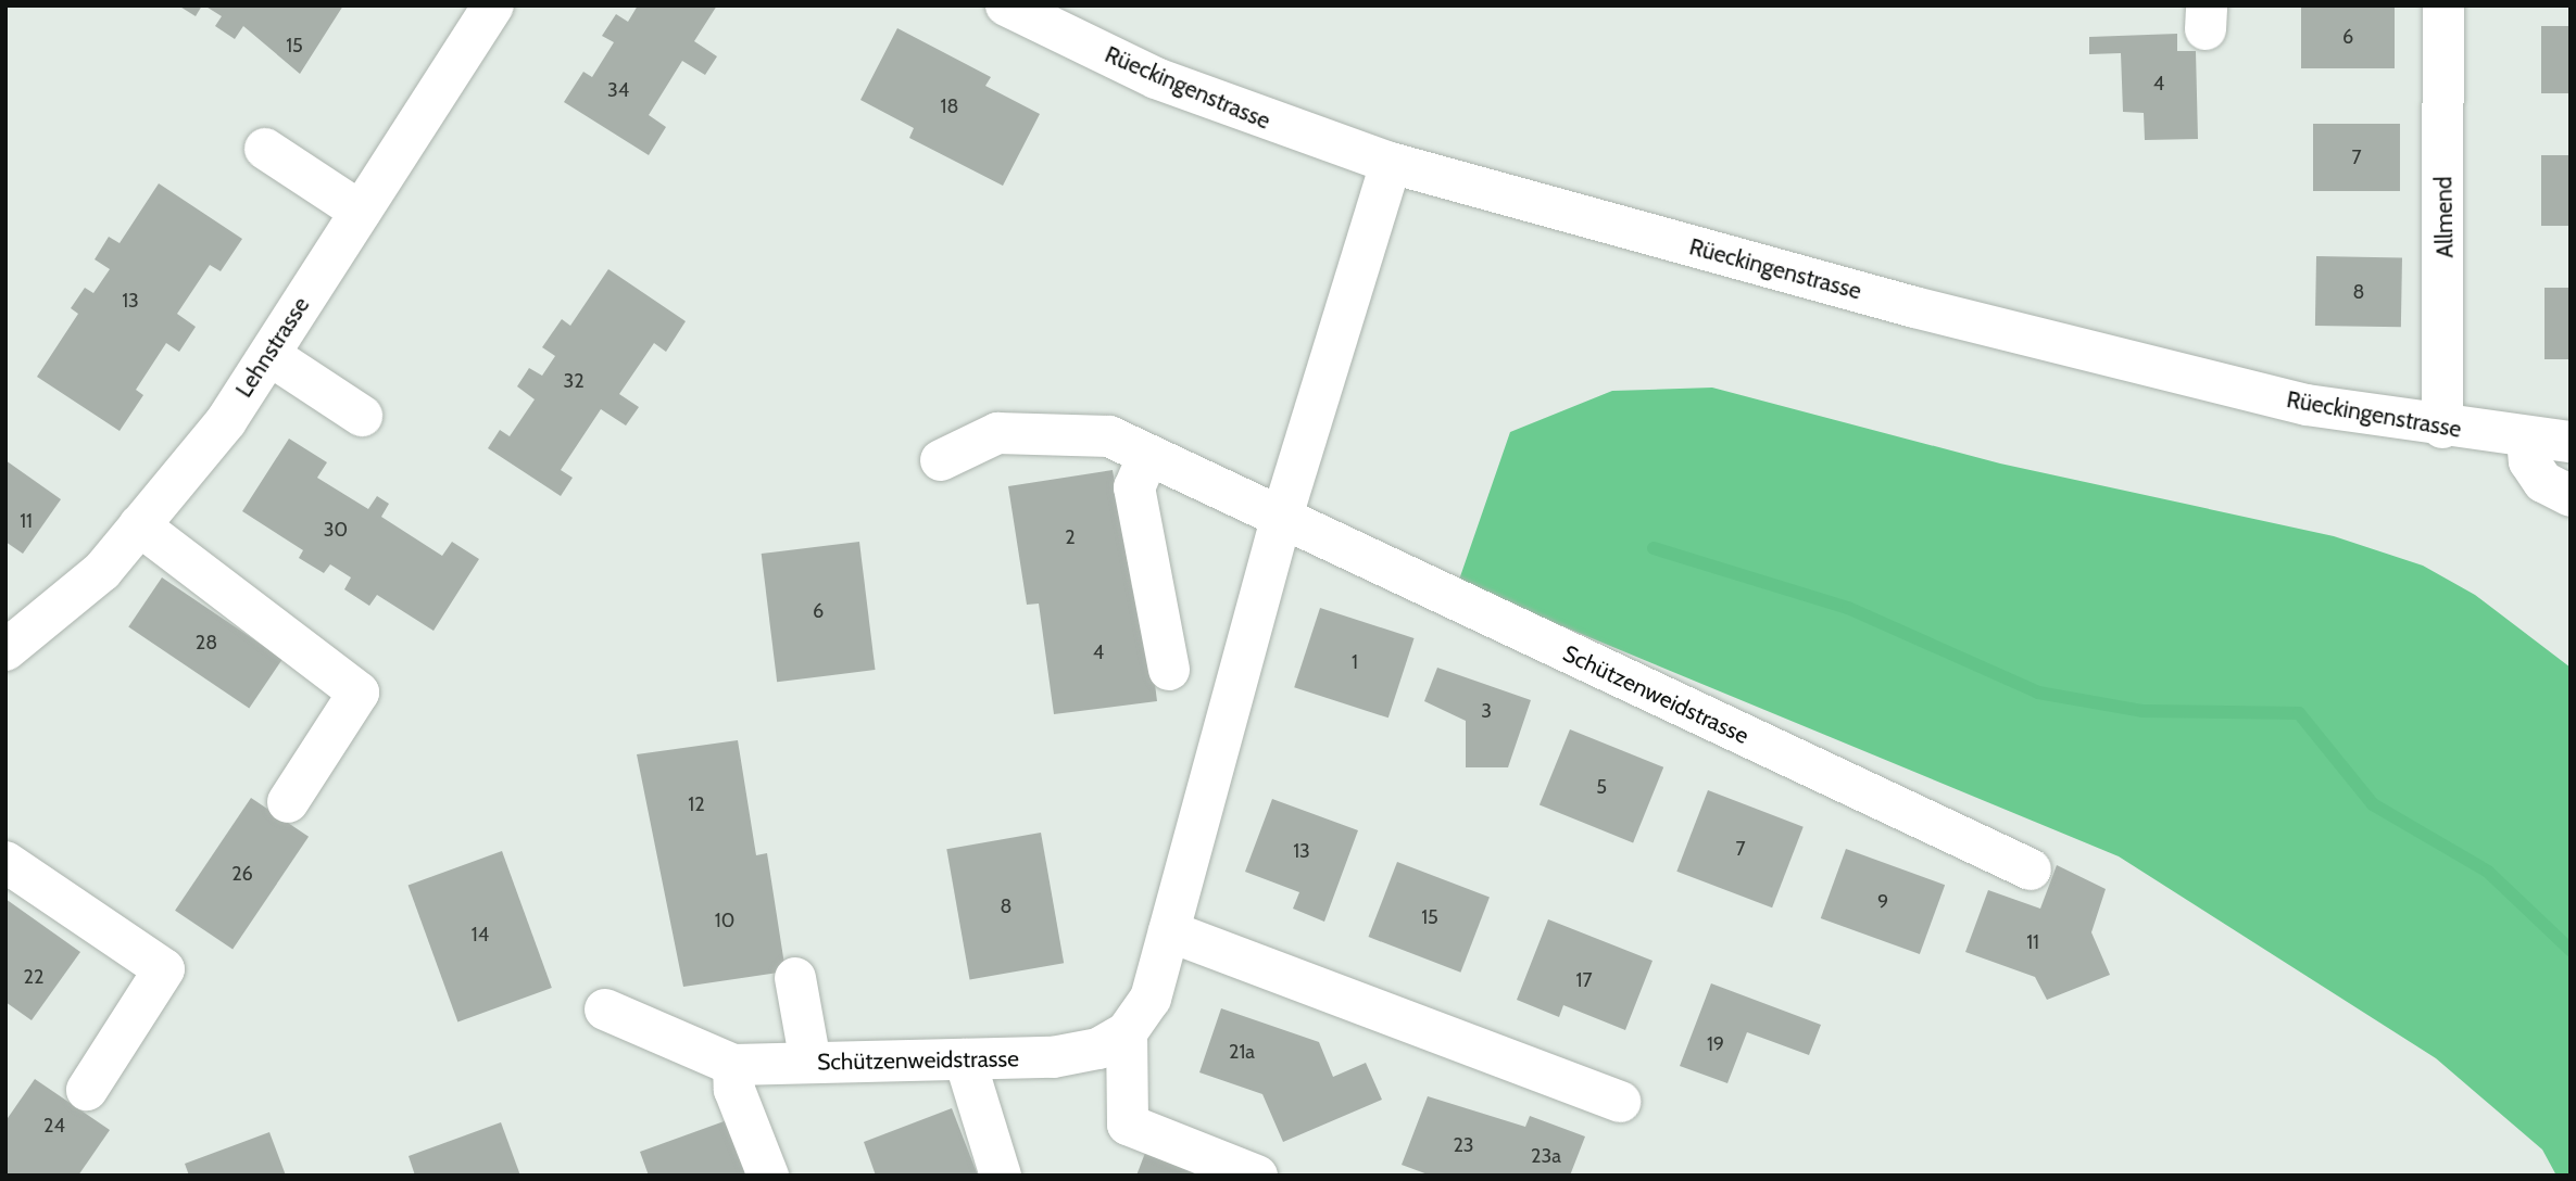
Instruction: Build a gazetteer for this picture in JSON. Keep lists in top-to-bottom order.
{
  "streets": {
    "street": [
      "Rüeckingenstrasse",
      "Allmend",
      "Lehnstrasse",
      "Schützenweidstrasse"
    ]
  },
  "crossings": [
    ["Rüeckingenstrasse", "Allmend"],
    ["Rüeckingenstrasse", "Schützenweidstrasse"]
  ],
  "house_numbers": [
    "6",
    "15",
    "4",
    "34",
    "18",
    "7",
    "8",
    "13",
    "32",
    "11",
    "30",
    "2",
    "6",
    "28",
    "4",
    "1",
    "3",
    "5",
    "12",
    "7",
    "13",
    "26",
    "9",
    "8",
    "15",
    "10",
    "14",
    "11",
    "22",
    "17",
    "19",
    "21a",
    "24",
    "23",
    "23a"
  ]
}
